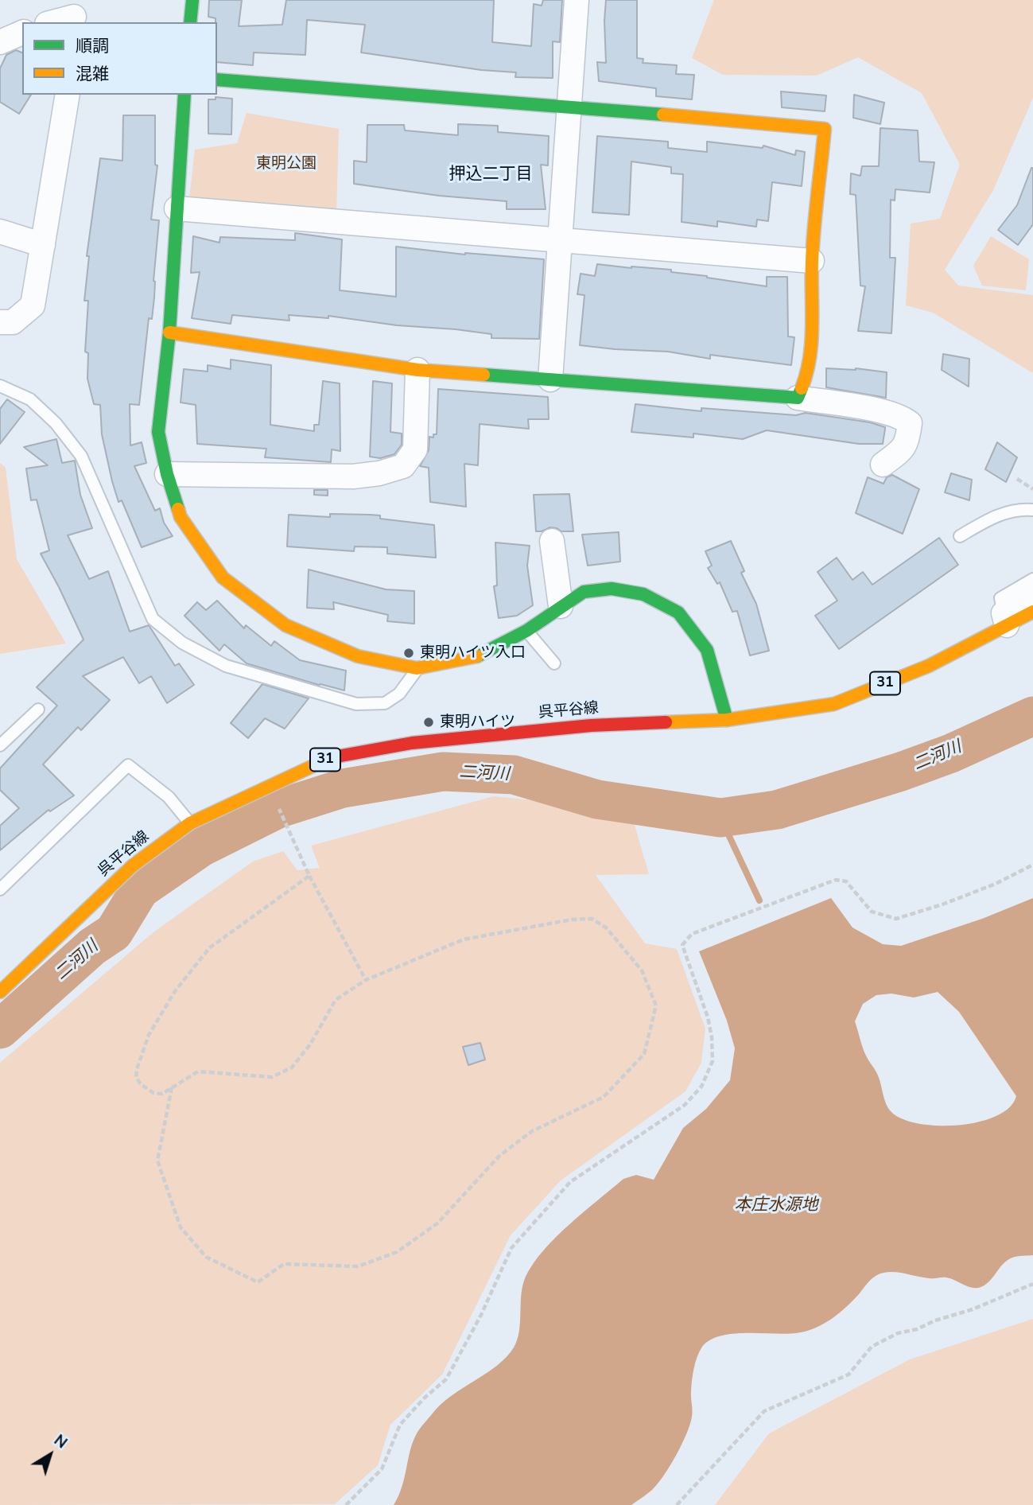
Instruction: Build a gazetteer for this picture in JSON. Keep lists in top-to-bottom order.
{
  "streets": {
    "street": ["31", "呉平谷線"]
  },
  "districts": ["押込二丁目"],
  "water": ["二河川", "本庄水源地"],
  "parks": ["東明公園"],
  "places": ["東明ハイツ入口", "東明ハイツ"],
  "legend": ["順調", "混雑"],
  "north": "top right"
}
